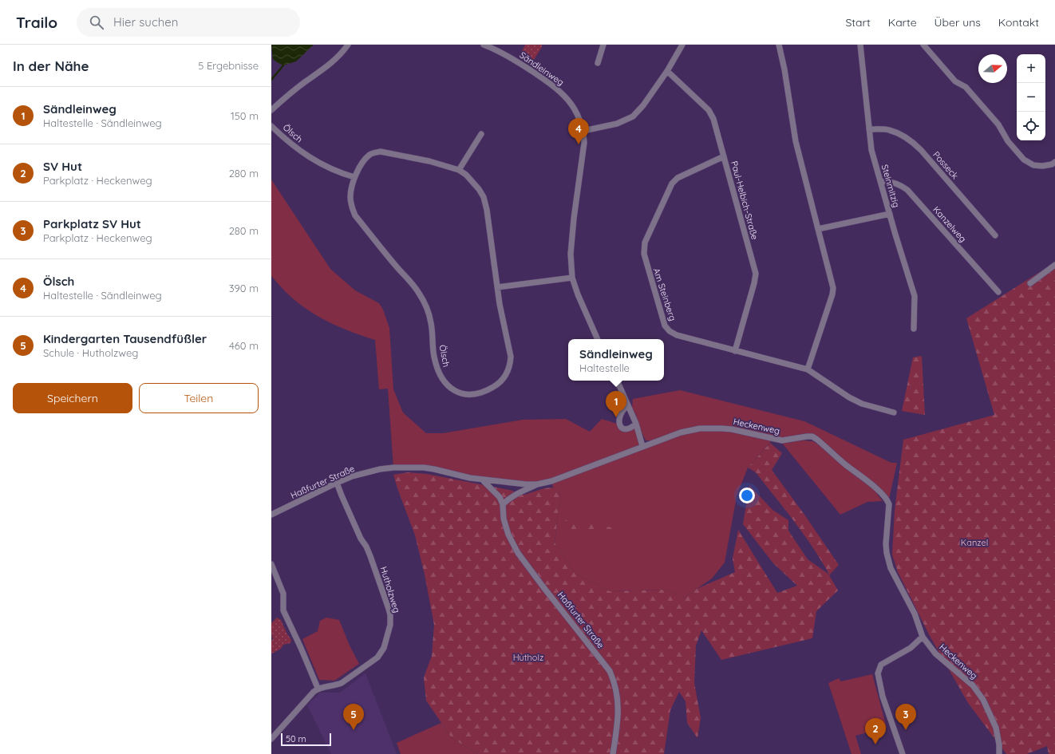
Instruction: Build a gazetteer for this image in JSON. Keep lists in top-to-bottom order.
{
  "streets": {
    "street": [
      "Sändleinweg",
      "Ölsch",
      "Posseck",
      "Steinmitzig",
      "Paul-Helbich-Straße",
      "Kanzelweg",
      "Am Steinberg",
      "Heckenweg",
      "Haßfurter Straße",
      "Hutholzweg"
    ]
  },
  "crossings": [
    ["Posseck", "Steinmitzig"],
    ["Steinmitzig", "Kanzelweg"],
    ["Paul-Helbich-Straße", "Am Steinberg"],
    ["Heckenweg", "Haßfurter Straße"],
    ["Haßfurter Straße", "Hutholzweg"]
  ],
  "parks": ["Kanzel", "Hutholz"],
  "scale_bar": "50 m",
  "north": "right",
  "page": {
    "header": "Trailo",
    "search": "Hier suchen",
    "nav": [
      "Start",
      "Karte",
      "Über uns",
      "Kontakt"
    ],
    "heading": ["In der Nähe", "5 Ergebnisse"],
    "map_buttons": ["+", "−"],
    "list": [
      {
        "mark": "1",
        "name": "Sändleinweg",
        "note": "Haltestelle · Sändleinweg",
        "value": "150 m"
      },
      {
        "mark": "2",
        "name": "SV Hut",
        "note": "Parkplatz · Heckenweg",
        "value": "280 m"
      },
      {
        "mark": "3",
        "name": "Parkplatz SV Hut",
        "note": "Parkplatz · Heckenweg",
        "value": "280 m"
      },
      {
        "mark": "4",
        "name": "Ölsch",
        "note": "Haltestelle · Sändleinweg",
        "value": "390 m"
      },
      {
        "mark": "5",
        "name": "Kindergarten Tausendfüßler",
        "note": "Schule · Hutholzweg",
        "value": "460 m"
      }
    ],
    "pins": [
      "4",
      "1",
      "3",
      "5",
      "2"
    ],
    "popup": ["Sändleinweg", "Haltestelle"],
    "buttons": ["Speichern", "Teilen"],
    "scale": "50 m"
  }
}
